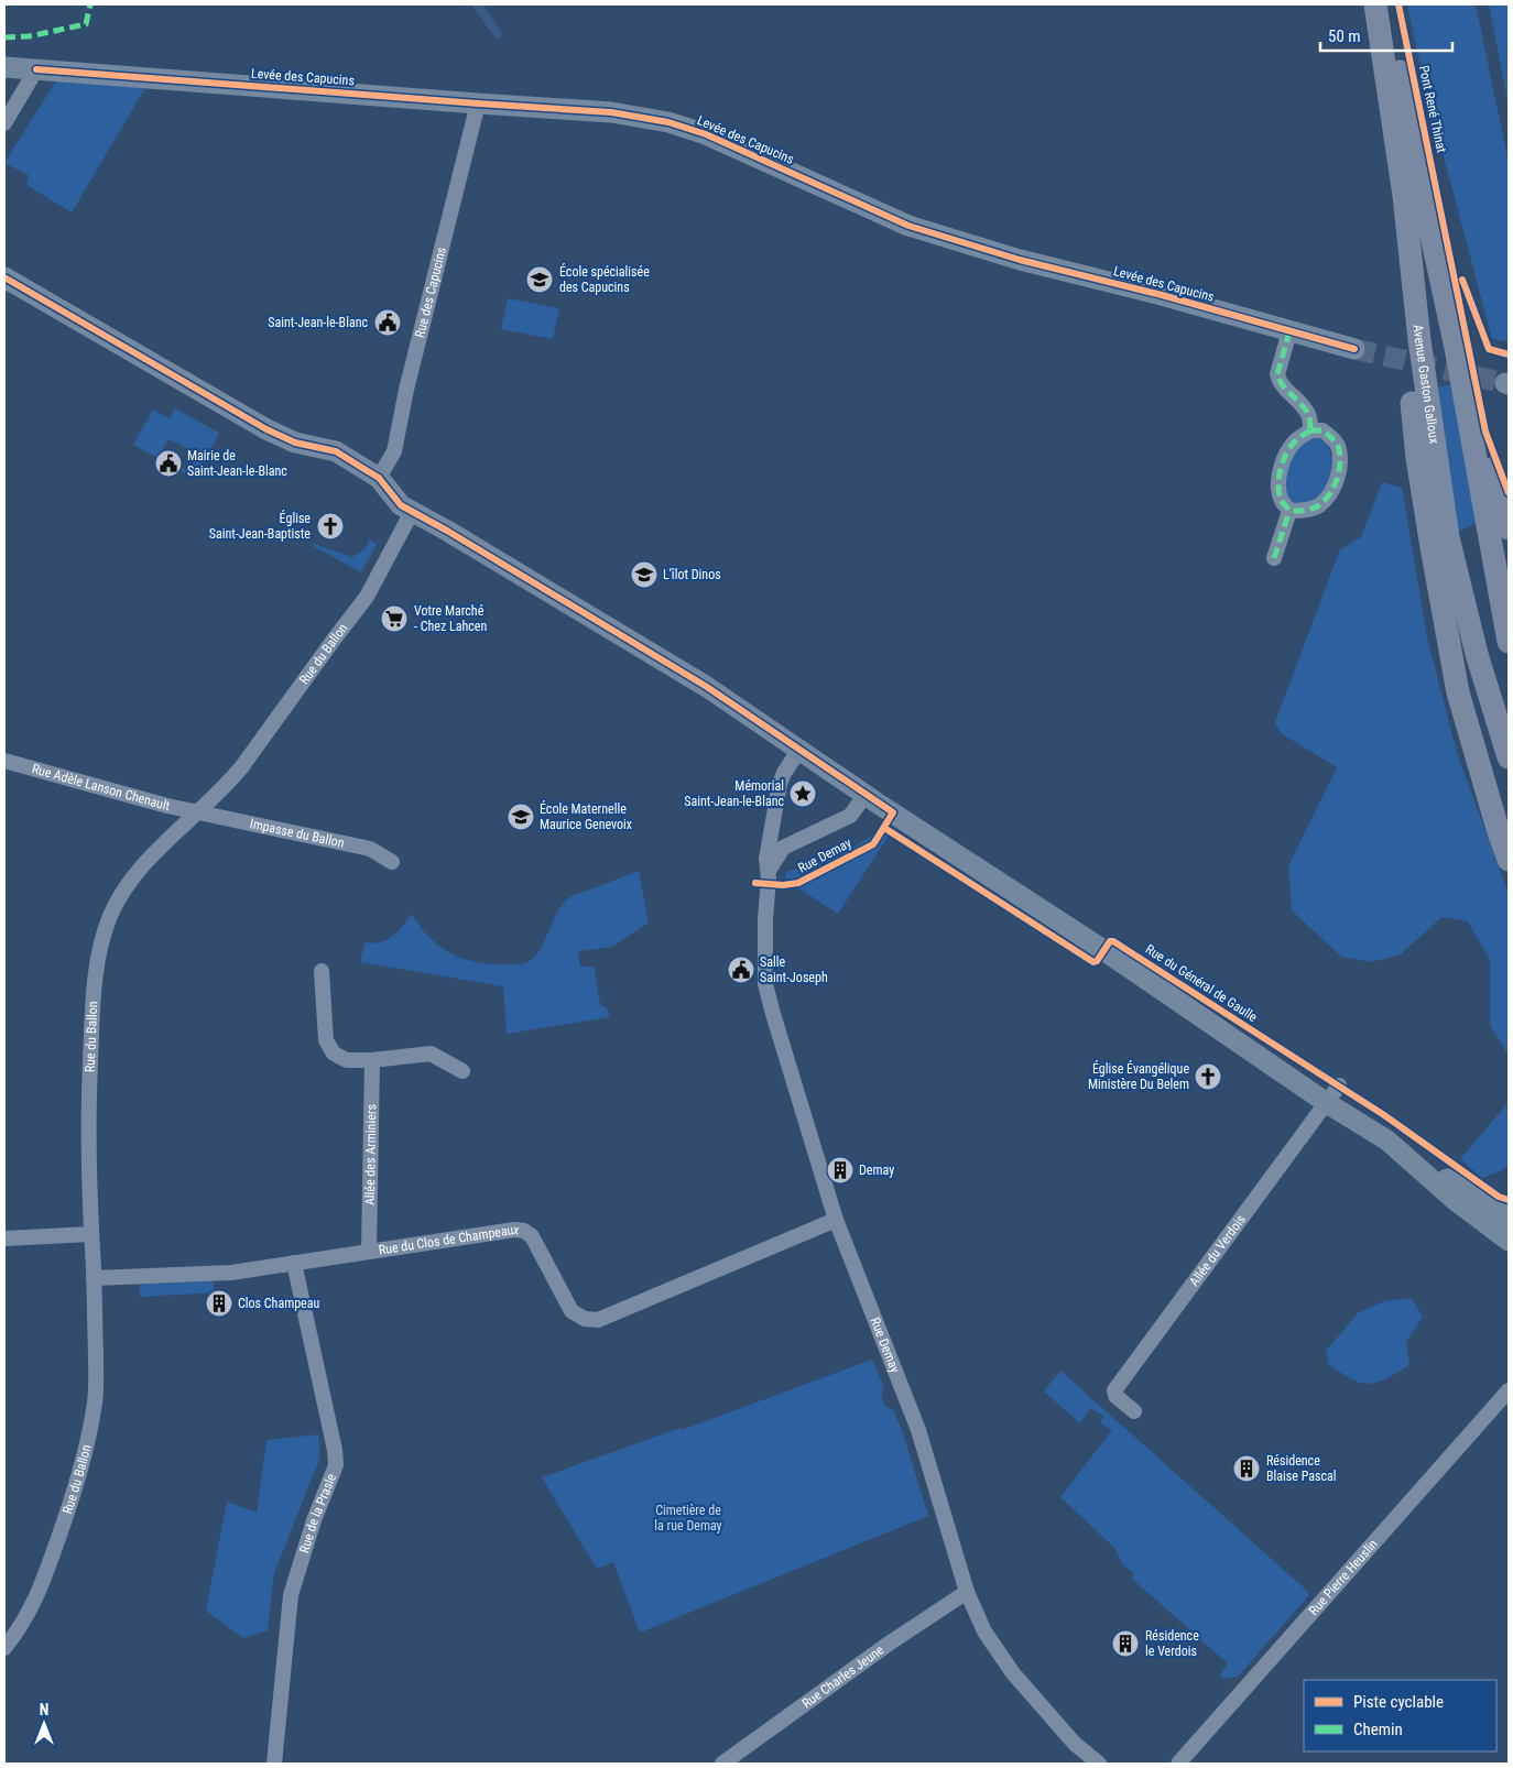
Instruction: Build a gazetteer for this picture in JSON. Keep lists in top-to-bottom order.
{
  "streets": {
    "main road": ["Levée des Capucins", "Avenue Gaston Galloux"],
    "street": [
      "Rue des Capucins",
      "Rue du Ballon",
      "Rue Adèle Lanson Chenault",
      "Impasse du Ballon",
      "Rue Demay",
      "Allée des Arminiers",
      "Rue du Clos de Champeaux",
      "Allée du Verdois",
      "Rue de la Prasle",
      "Rue Pierre Heuslin",
      "Rue Charles Jeune"
    ],
    "cycle path": ["Pont René Thinat", "Rue du Général de Gaulle"]
  },
  "crossings": [
    ["Levée des Capucins", "Rue des Capucins"],
    ["Rue du Ballon", "Rue Adèle Lanson Chenault"],
    ["Rue du Ballon", "Impasse du Ballon"],
    ["Rue du Ballon", "Rue du Clos de Champeaux"],
    ["Rue Adèle Lanson Chenault", "Impasse du Ballon"],
    ["Rue Demay", "Rue du Clos de Champeaux"],
    ["Rue Demay", "Rue Charles Jeune"],
    ["Allée des Arminiers", "Rue du Clos de Champeaux"],
    ["Rue du Clos de Champeaux", "Rue de la Prasle"]
  ],
  "parks": ["Cimetière de la rue Demay"],
  "places": {
    "school or university": ["École spécialisée des Capucins", "L'îlot Dinos", "École Maternelle Maurice Genevoix"],
    "public building": ["Saint-Jean-le-Blanc", "Mairie de Saint-Jean-le-Blanc", "Salle Saint-Joseph"],
    "church": ["Église Saint-Jean-Baptiste", "Église Évangélique Ministère Du Belem"],
    "supermarket": ["Votre Marché - Chez Lahcen"],
    "place": ["Mémorial Saint-Jean-le-Blanc"],
    "building": [
      "Demay",
      "Clos Champeau",
      "Résidence Blaise Pascal",
      "Résidence le Verdois"
    ]
  },
  "legend": ["Piste cyclable", "Chemin"],
  "scale_bar": "50 m",
  "north": "top"
}
